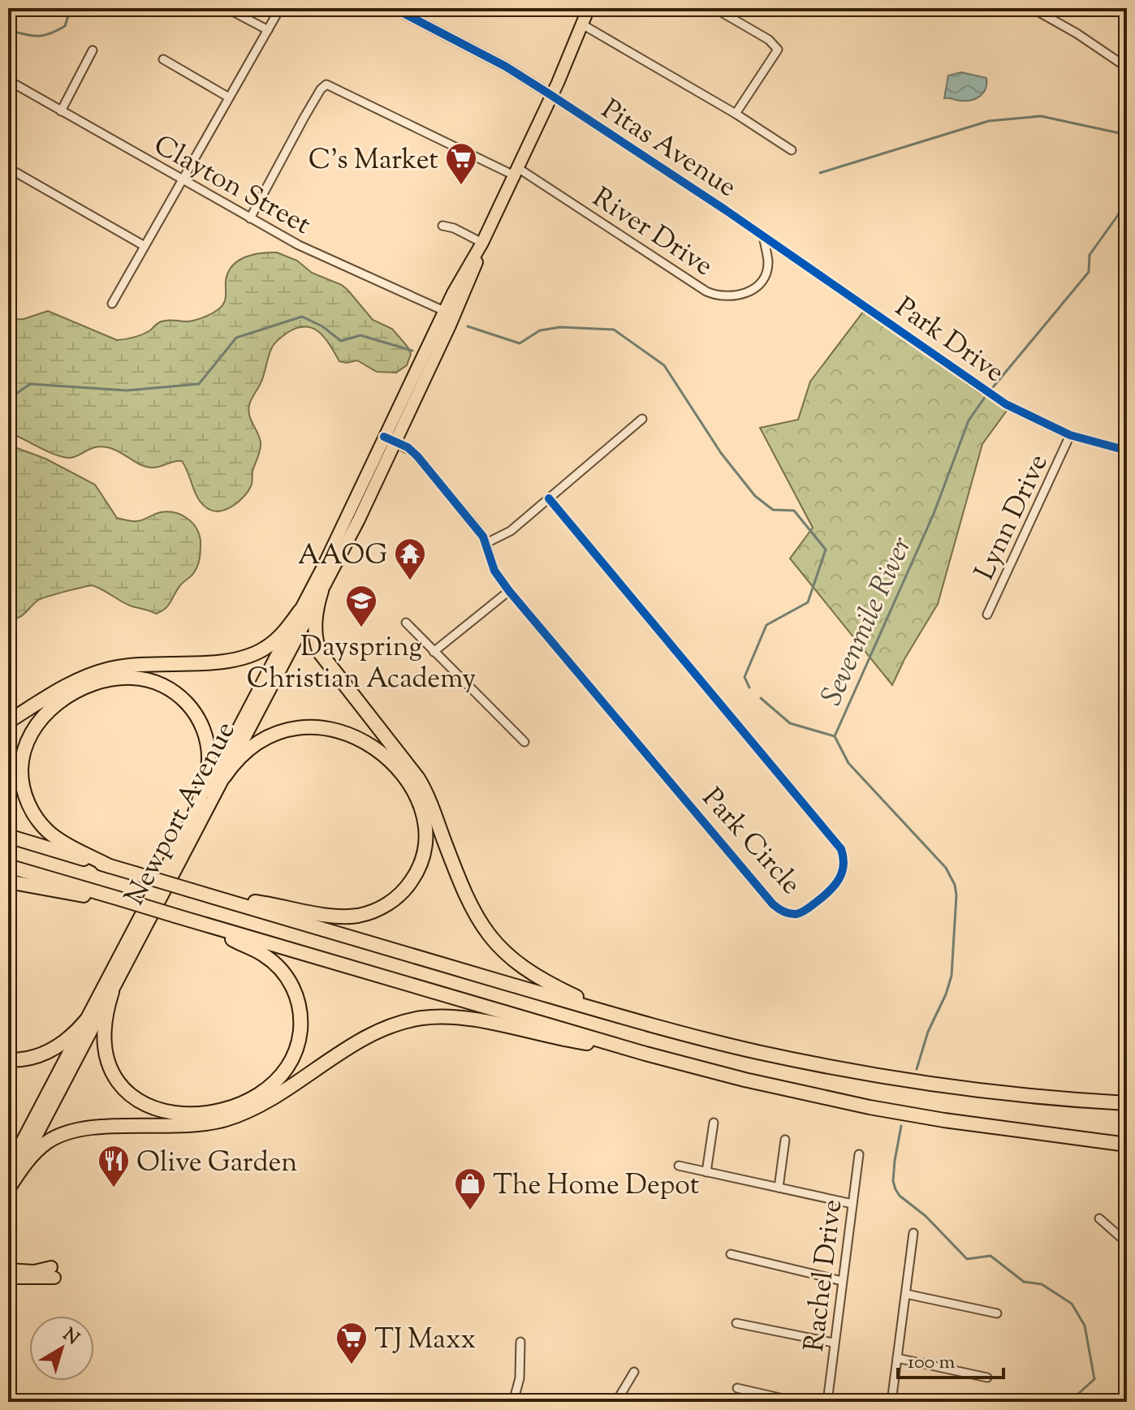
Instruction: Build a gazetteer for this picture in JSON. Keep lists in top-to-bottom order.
{
  "streets": {
    "main road": ["Newport Avenue"],
    "street": [
      "Pitas Avenue",
      "Clayton Street",
      "River Drive",
      "Park Drive",
      "Lynn Drive",
      "Park Circle",
      "Rachel Drive"
    ]
  },
  "crossings": [
    ["Pitas Avenue", "River Drive"],
    ["Pitas Avenue", "Park Drive"],
    ["Pitas Avenue", "Newport Avenue"],
    ["Clayton Street", "Newport Avenue"],
    ["River Drive", "Park Drive"],
    ["River Drive", "Newport Avenue"],
    ["Park Drive", "Lynn Drive"],
    ["Newport Avenue", "Park Circle"]
  ],
  "water": ["Sevenmile River"],
  "places": {
    "supermarket": ["C's Market", "TJ Maxx"],
    "temple": ["AAOG"],
    "school or university": ["Dayspring Christian Academy"],
    "restaurant": ["Olive Garden"],
    "shop": ["The Home Depot"]
  },
  "scale_bar": "100 m",
  "north": "top right"
}
